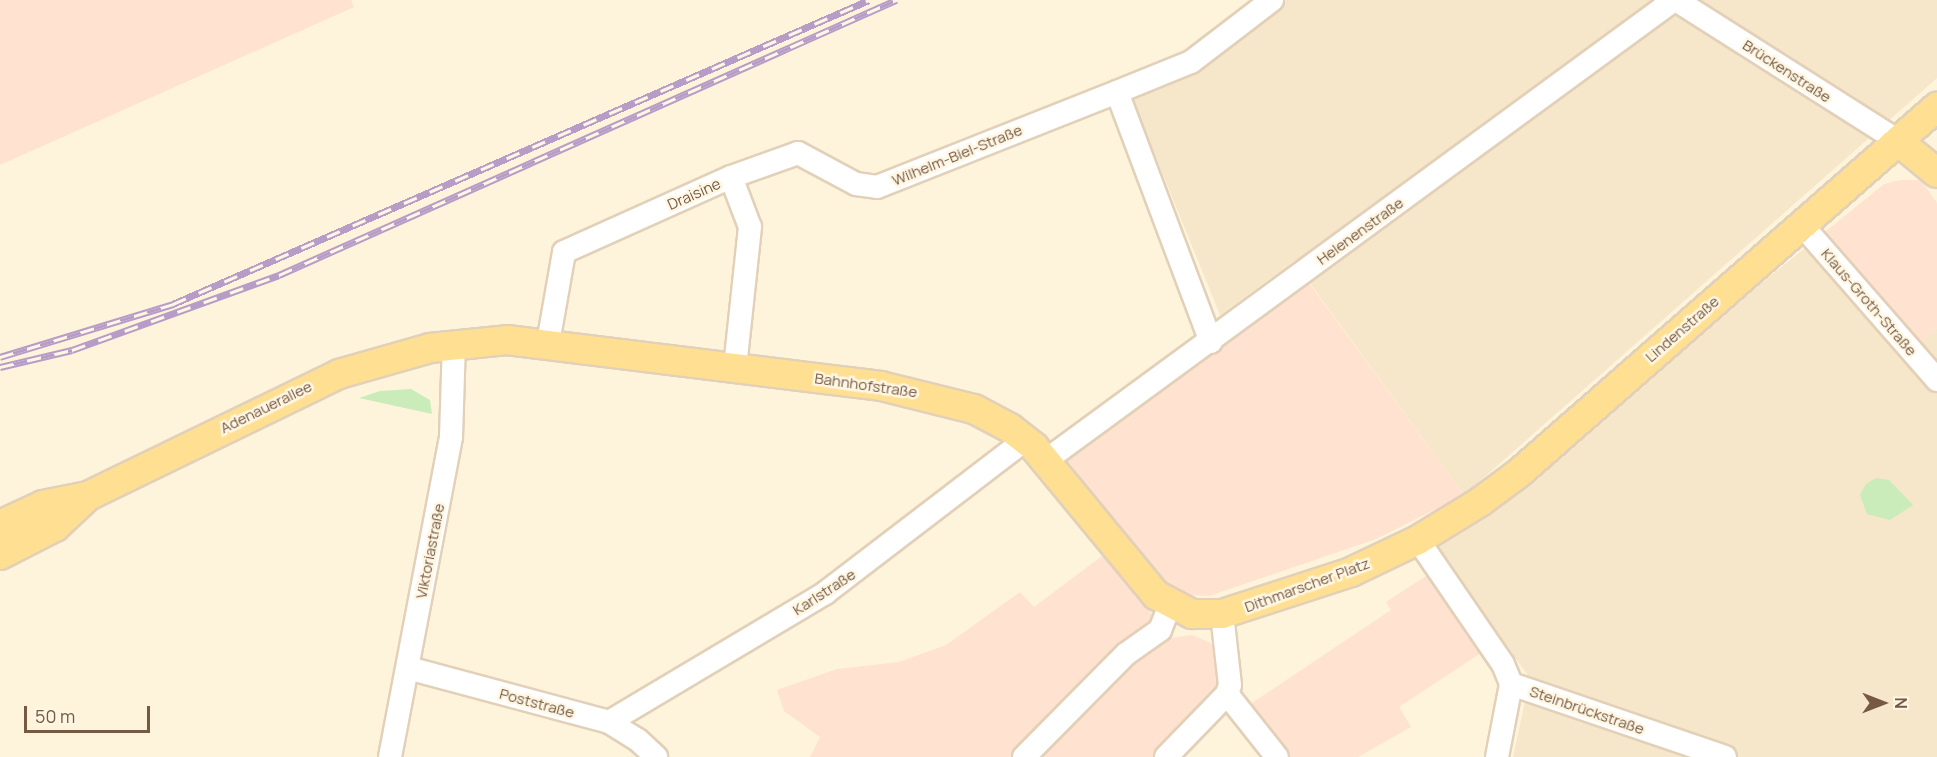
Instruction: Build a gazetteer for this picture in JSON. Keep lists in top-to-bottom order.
{
  "streets": {
    "main road": [
      "Lindenstraße",
      "Bahnhofstraße",
      "Adenauerallee",
      "Dithmarscher Platz"
    ],
    "street": [
      "Brückenstraße",
      "Wilhelm-Biel-Straße",
      "Draisine",
      "Helenenstraße",
      "Klaus-Groth-Straße",
      "Viktoriastraße",
      "Karlstraße",
      "Poststraße",
      "Steinbrückstraße"
    ]
  },
  "crossings": [
    ["Brückenstraße", "Helenenstraße"],
    ["Brückenstraße", "Lindenstraße"],
    ["Wilhelm-Biel-Straße", "Draisine"],
    ["Draisine", "Bahnhofstraße"],
    ["Helenenstraße", "Bahnhofstraße"],
    ["Klaus-Groth-Straße", "Lindenstraße"],
    ["Lindenstraße", "Dithmarscher Platz"],
    ["Lindenstraße", "Steinbrückstraße"],
    ["Bahnhofstraße", "Adenauerallee"],
    ["Bahnhofstraße", "Viktoriastraße"],
    ["Bahnhofstraße", "Dithmarscher Platz"],
    ["Bahnhofstraße", "Karlstraße"],
    ["Adenauerallee", "Viktoriastraße"],
    ["Viktoriastraße", "Poststraße"],
    ["Dithmarscher Platz", "Steinbrückstraße"],
    ["Karlstraße", "Poststraße"]
  ],
  "scale_bar": "50 m",
  "north": "right"
}
